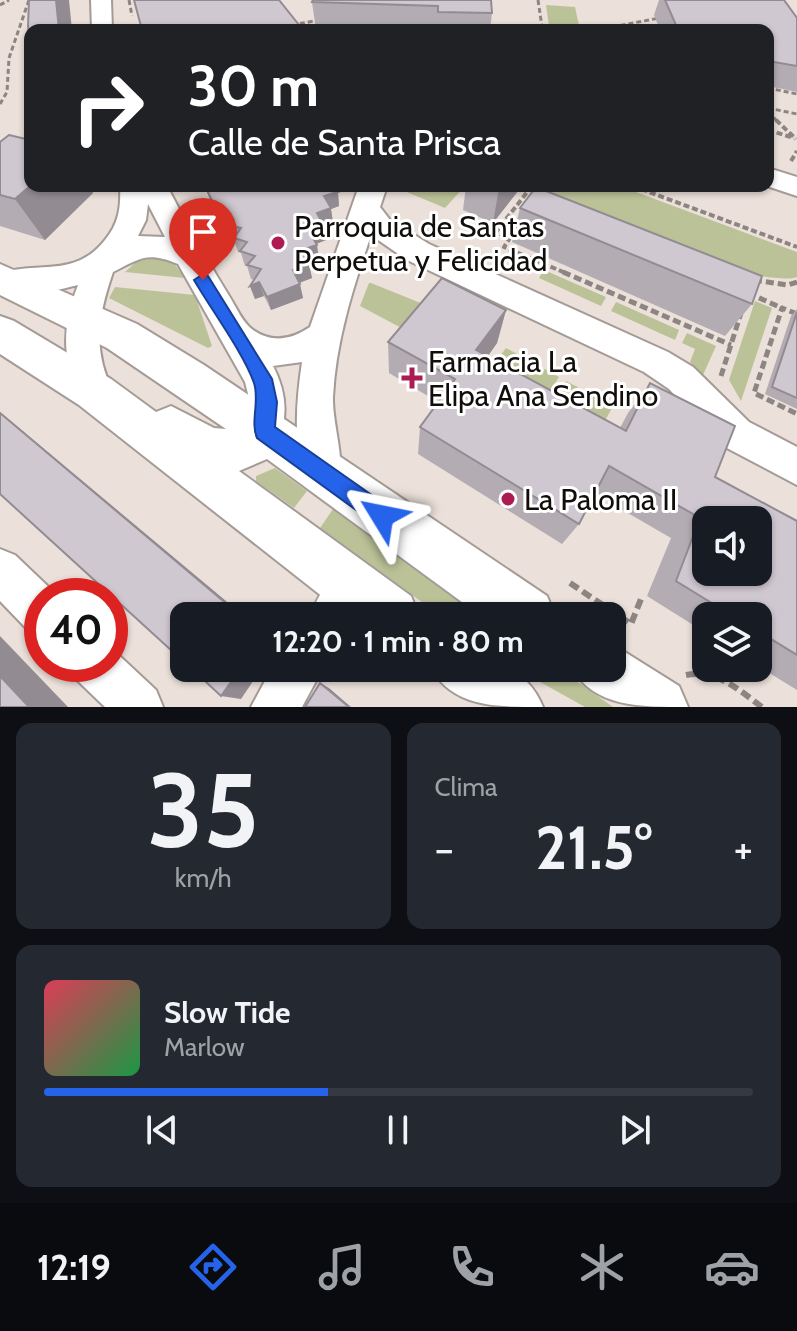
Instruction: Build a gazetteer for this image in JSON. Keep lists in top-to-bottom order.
{
  "places": {
    "other": ["Parroquia de Santas Perpetua y Felicidad", "La Paloma II"],
    "health": ["Farmacia La Elipa Ana Sendino"]
  },
  "page": {
    "turn": ["30 m", "Calle de Santa Prisca"],
    "limit": "40",
    "trip": "12:20 · 1 min · 80 m",
    "tile": [
      ["35", "km/h"],
      "Clima"
    ],
    "heat": ["−", "21.5°", "+"],
    "song": ["Slow Tide", "Marlow"],
    "tabs": "12:19"
  }
}
